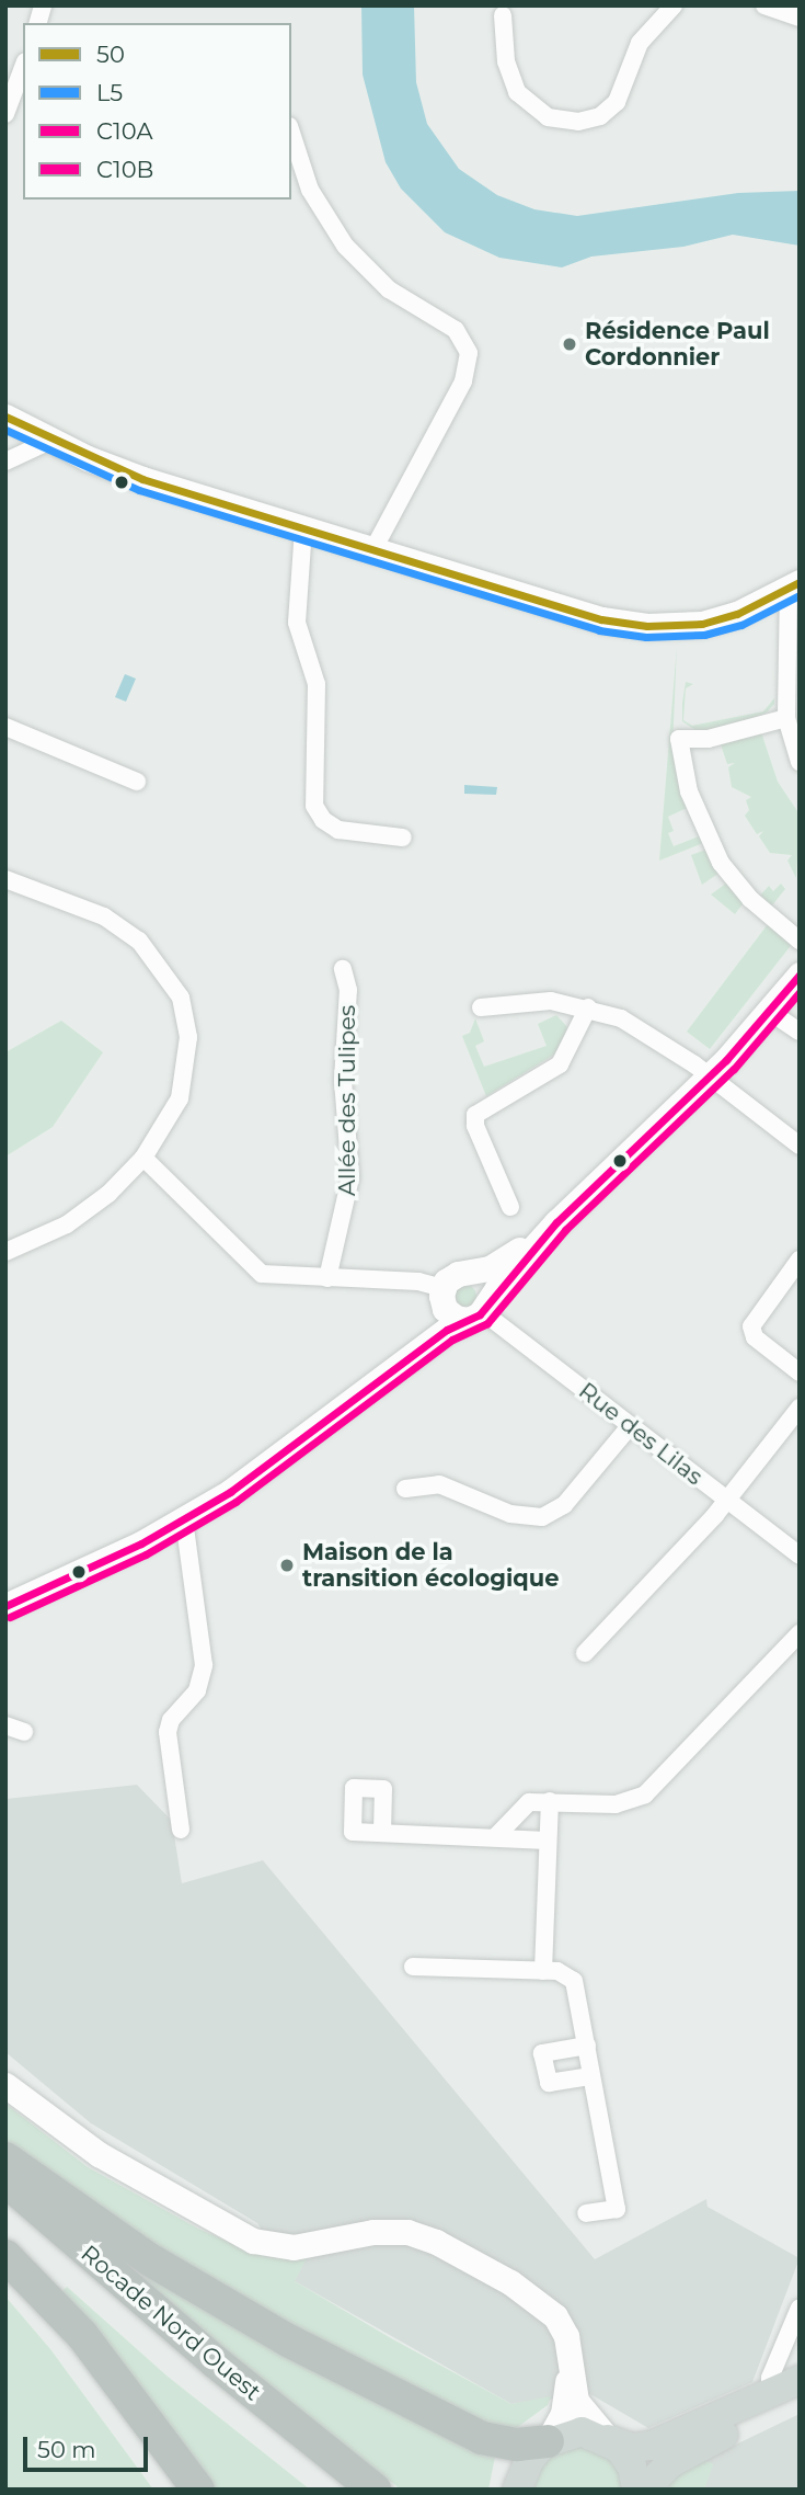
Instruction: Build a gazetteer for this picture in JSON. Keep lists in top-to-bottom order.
{
  "streets": {
    "highway": ["Rocade Nord Ouest"],
    "street": ["Allée des Tulipes", "Rue des Lilas"]
  },
  "places": ["Résidence Paul Cordonnier", "Maison de la transition écologique"],
  "lines": [
    "transit line 50",
    "transit line L5",
    "transit line C10A",
    "transit line C10B"
  ],
  "legend": [
    "50",
    "L5",
    "C10A",
    "C10B"
  ],
  "scale_bar": "50 m"
}
